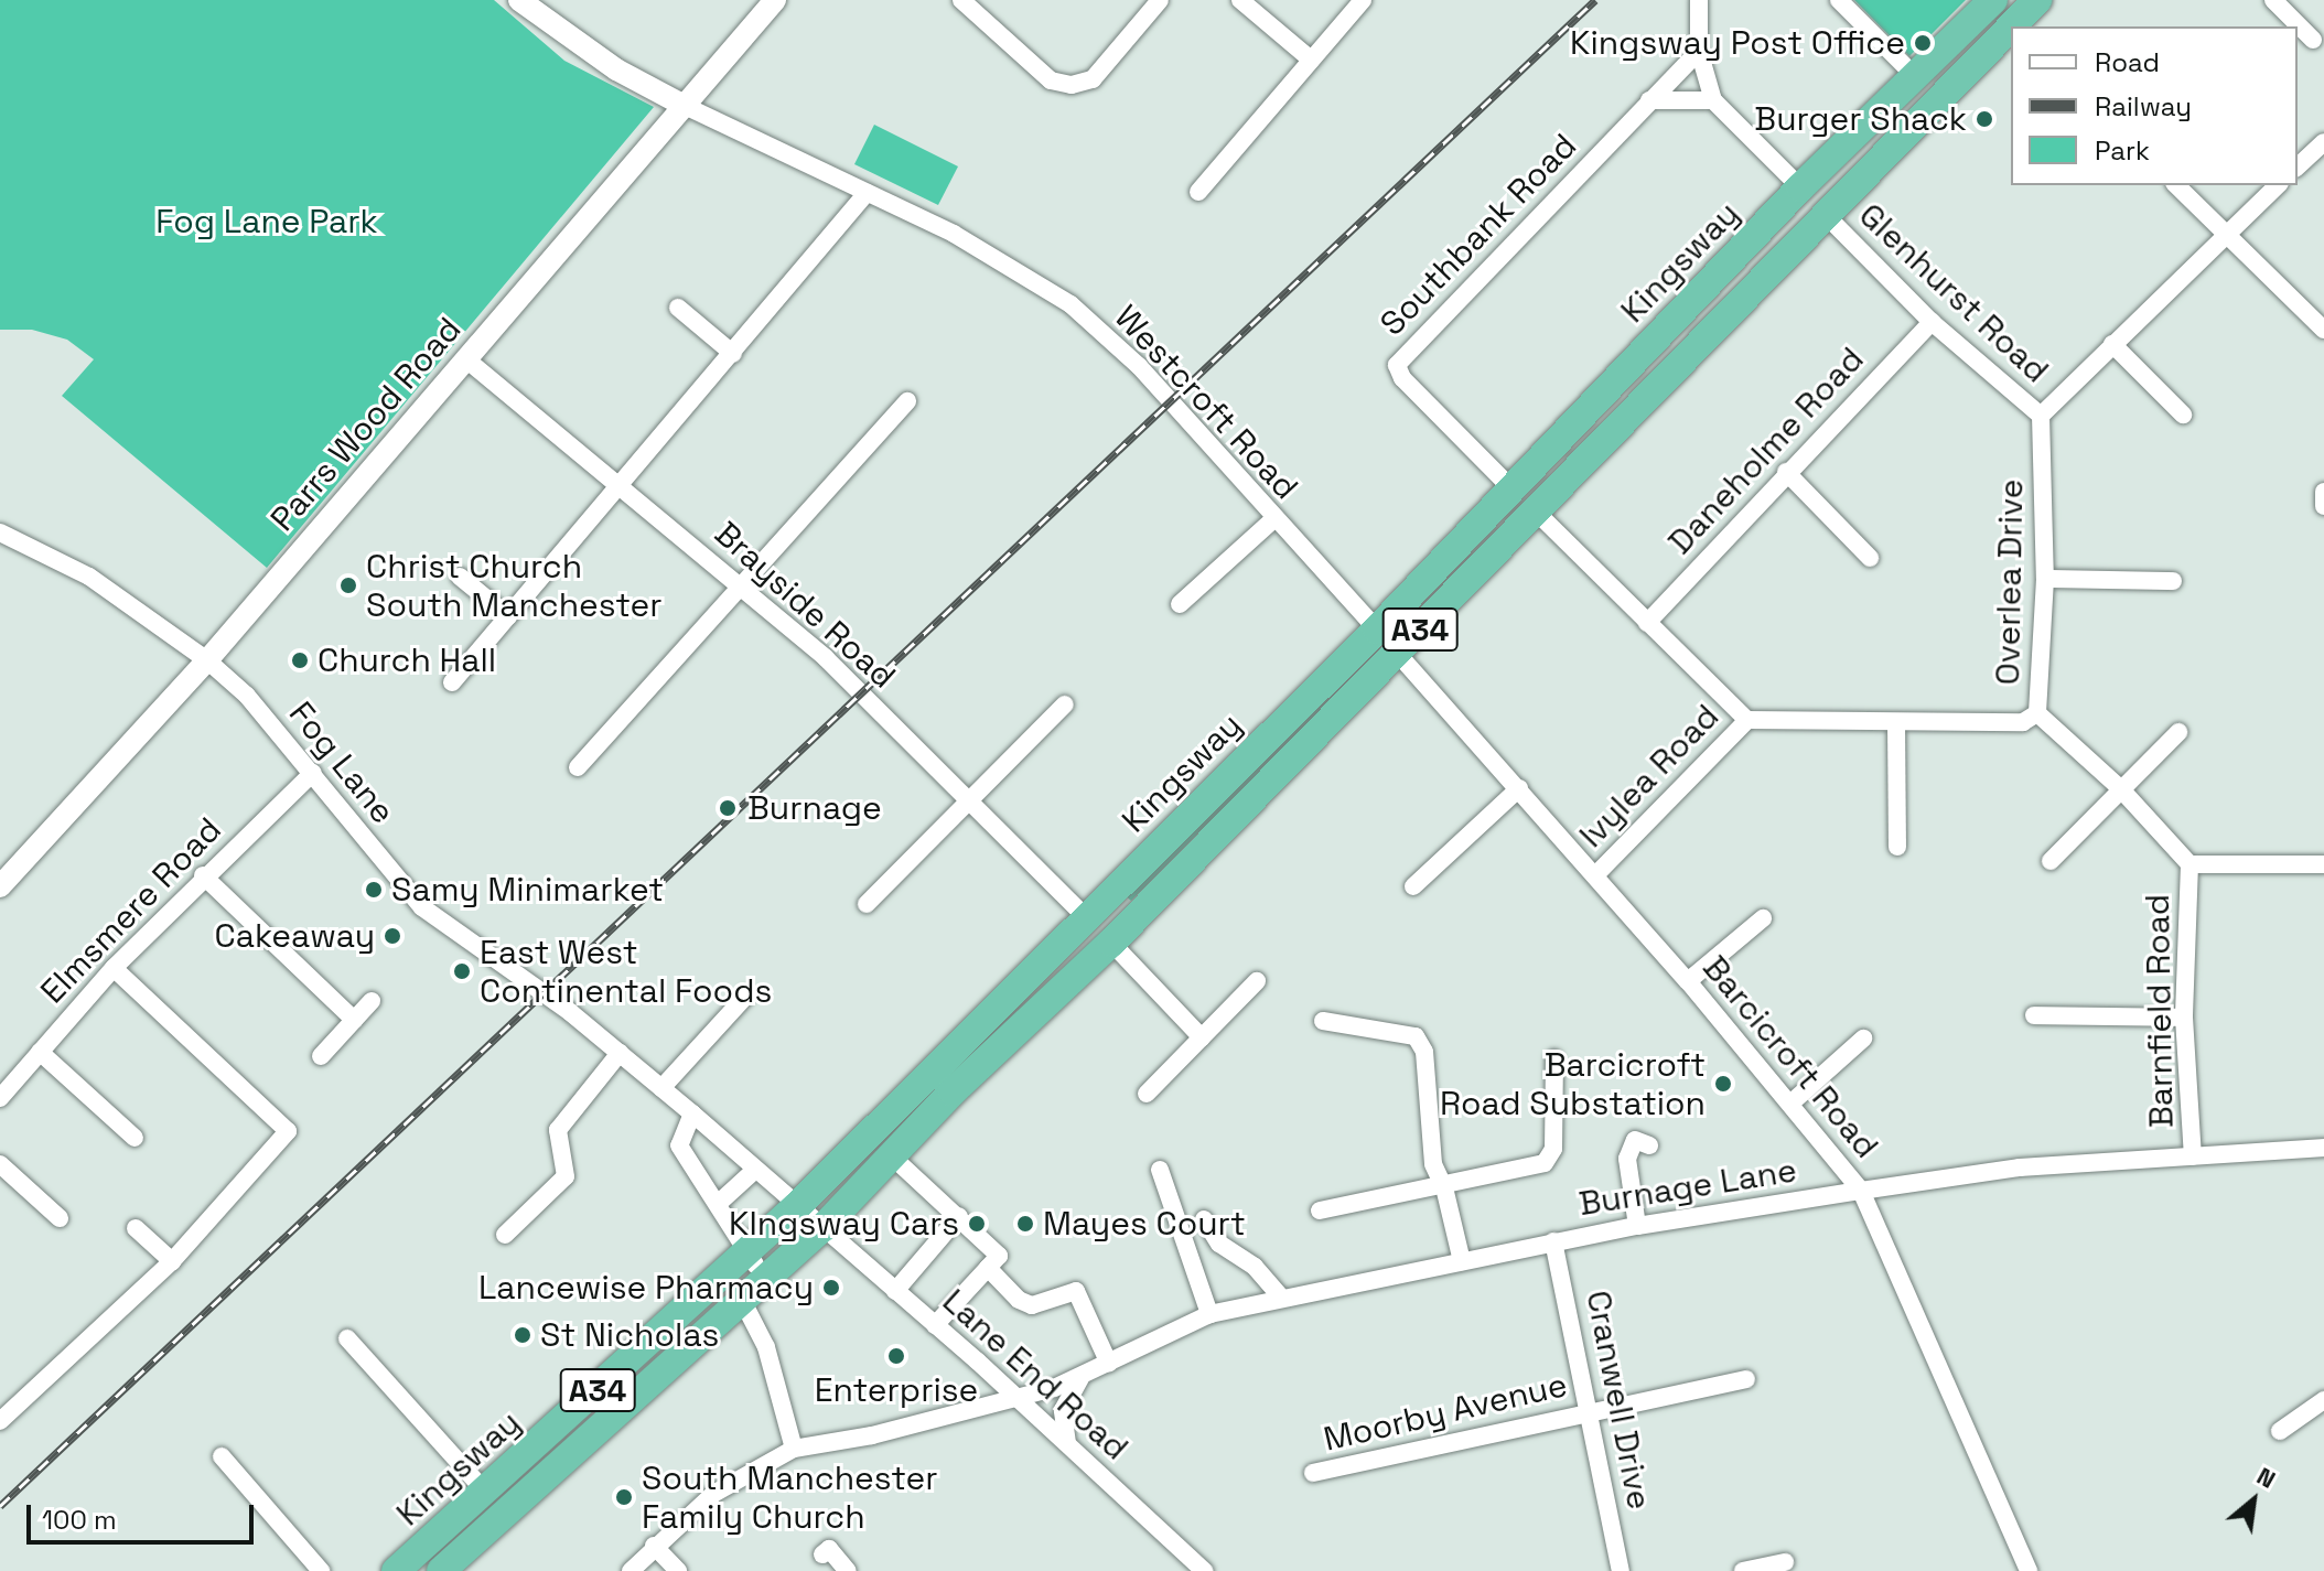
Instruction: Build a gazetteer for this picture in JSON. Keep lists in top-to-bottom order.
{
  "streets": {
    "highway": ["Kingsway", "A34"],
    "street": [
      "Southbank Road",
      "Glenhurst Road",
      "Westcroft Road",
      "Parrs Wood Road",
      "Daneholme Road",
      "Overlea Drive",
      "Brayside Road",
      "Fog Lane",
      "Ivylea Road",
      "Elmsmere Road",
      "Barnfield Road",
      "Barcicroft Road",
      "Burnage Lane",
      "Lane End Road",
      "Cranwell Drive",
      "Moorby Avenue"
    ]
  },
  "crossings": [
    ["Southbank Road", "Kingsway"],
    ["Kingsway", "Glenhurst Road"],
    ["Kingsway", "Westcroft Road"],
    ["Kingsway", "Brayside Road"],
    ["Kingsway", "Fog Lane"],
    ["Kingsway", "Barcicroft Road"],
    ["Kingsway", "Lane End Road"],
    ["Glenhurst Road", "Daneholme Road"],
    ["Glenhurst Road", "Overlea Drive"],
    ["Westcroft Road", "Parrs Wood Road"],
    ["Parrs Wood Road", "Brayside Road"],
    ["Parrs Wood Road", "Fog Lane"],
    ["Overlea Drive", "Barnfield Road"],
    ["Fog Lane", "Elmsmere Road"],
    ["Fog Lane", "Lane End Road"],
    ["Ivylea Road", "Barcicroft Road"],
    ["Barnfield Road", "Burnage Lane"],
    ["Barcicroft Road", "Burnage Lane"],
    ["Burnage Lane", "Lane End Road"],
    ["Burnage Lane", "Cranwell Drive"],
    ["Cranwell Drive", "Moorby Avenue"]
  ],
  "parks": ["Fog Lane Park"],
  "places": [
    "Kingsway Post Office",
    "Burger Shack",
    "Christ Church South Manchester",
    "Church Hall",
    "Burnage",
    "Samy Minimarket",
    "Cakeaway",
    "East West Continental Foods",
    "Barcicroft Road Substation",
    "KIngsway Cars",
    "Mayes Court",
    "Lancewise Pharmacy",
    "St Nicholas",
    "Enterprise",
    "South Manchester Family Church"
  ],
  "legend": ["Road", "Railway", "Park"],
  "scale_bar": "100 m",
  "north": "top right"
}
